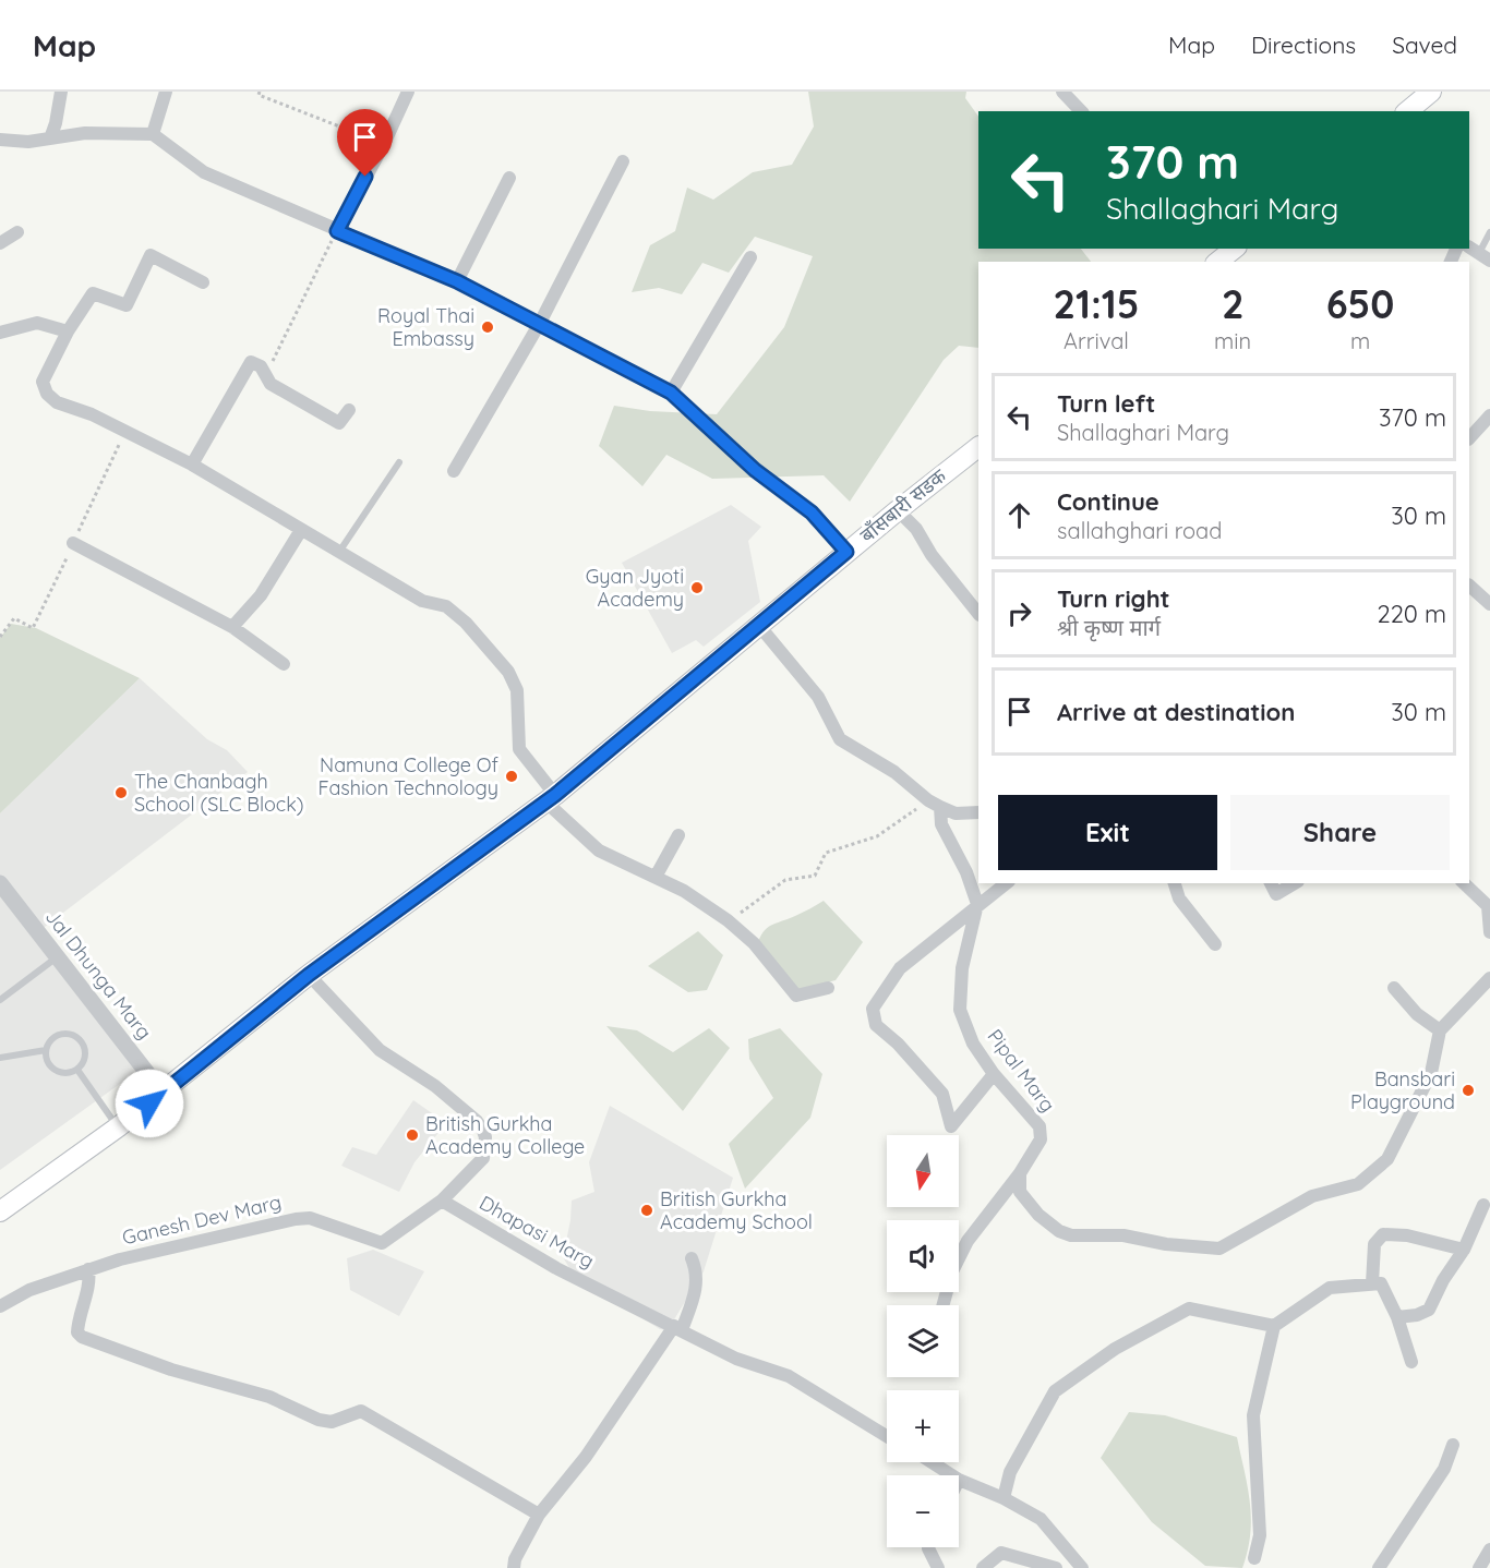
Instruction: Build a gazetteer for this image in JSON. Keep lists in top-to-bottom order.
{
  "streets": {
    "main road": ["बाँसबारी सडक"],
    "street": [
      "Jal Dhunga Marg",
      "Pipal Marg",
      "Ganesh Dev Marg",
      "Dhapasi Marg"
    ]
  },
  "crossings": [
    ["बाँसबारी सडक", "Jal Dhunga Marg"],
    ["बाँसबारी सडक", "Dhapasi Marg"],
    ["Ganesh Dev Marg", "Dhapasi Marg"]
  ],
  "places": [
    "Royal Thai Embassy",
    "Gyan Jyoti Academy",
    "Namuna College Of Fashion Technology",
    "The Chanbagh School (SLC Block)",
    "Bansbari Playground",
    "British Gurkha Academy College",
    "British Gurkha Academy School"
  ],
  "north": "bottom",
  "page": {
    "header": "Map",
    "nav": ["Map", "Directions", "Saved"],
    "turn": ["370 m", "Shallaghari Marg"],
    "eta": [
      "21:15",
      "Arrival",
      "2",
      "min",
      "650",
      "m"
    ],
    "list": [
      {
        "name": "Turn left",
        "note": "Shallaghari Marg",
        "value": "370 m"
      },
      {
        "name": "Continue",
        "note": "sallahghari road",
        "value": "30 m"
      },
      {
        "name": "Turn right",
        "note": "श्री कृष्ण मार्ग",
        "value": "220 m"
      },
      {
        "name": "Arrive at destination",
        "value": "30 m"
      }
    ],
    "buttons": ["Exit", "Share"],
    "map_buttons": ["+", "−"]
  }
}
